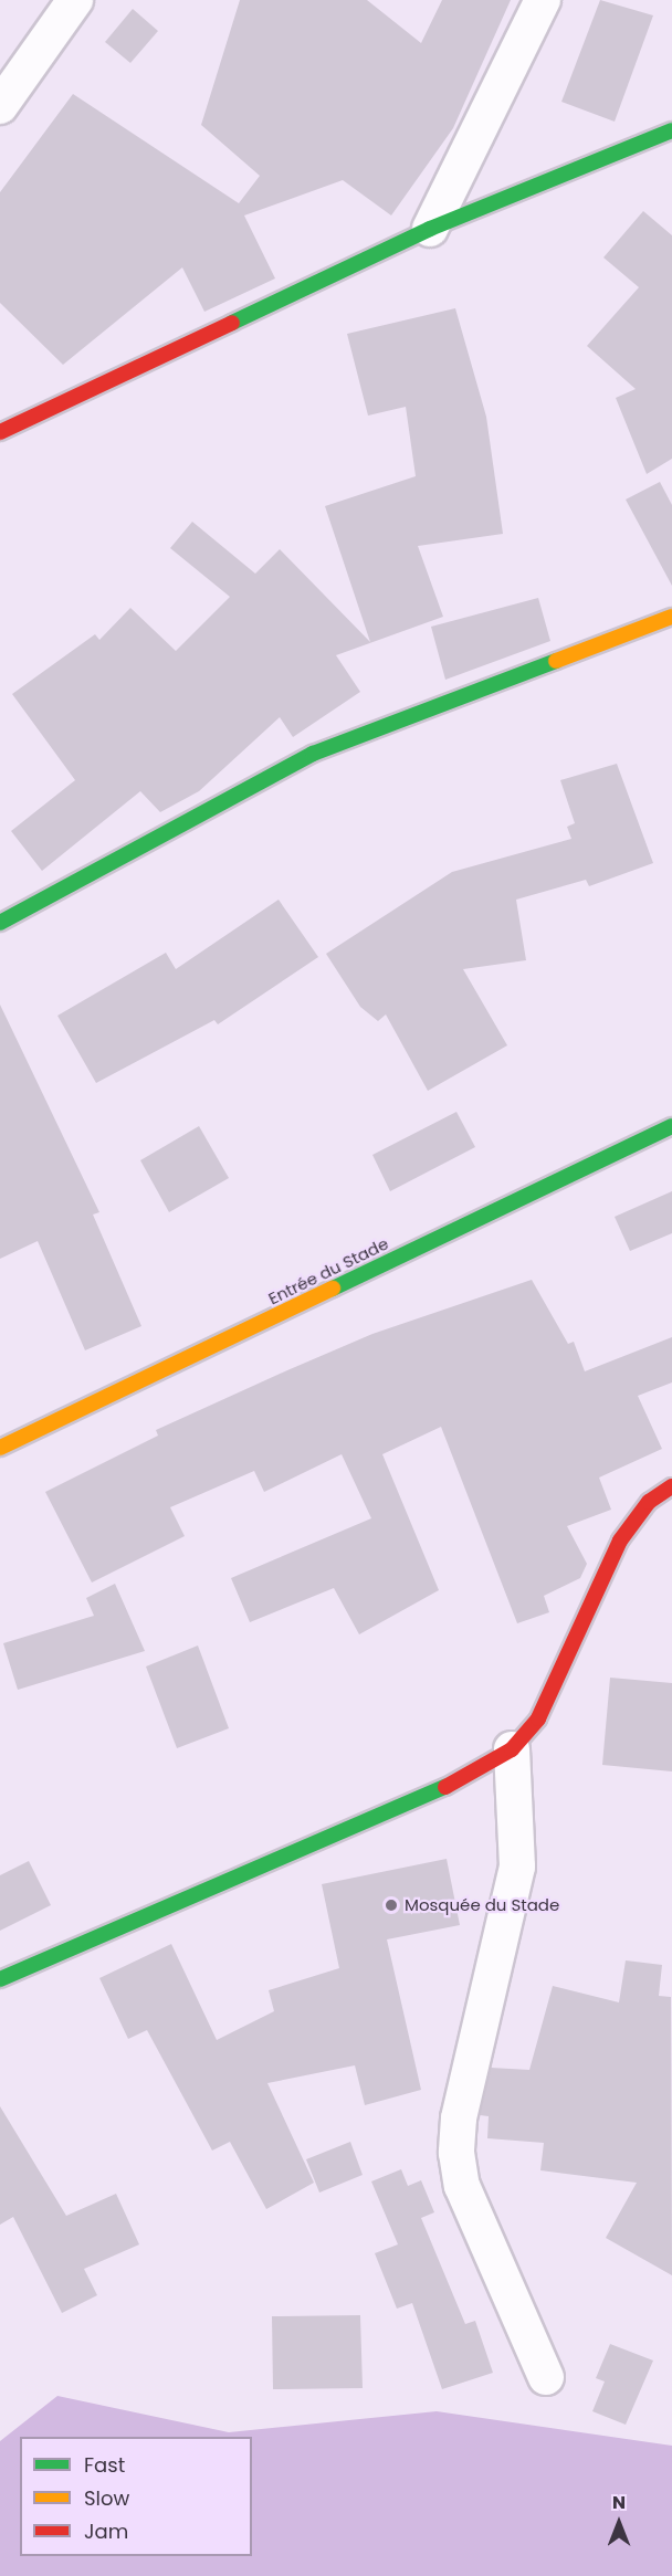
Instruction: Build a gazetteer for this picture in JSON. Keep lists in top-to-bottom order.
{
  "streets": {
    "street": ["Entrée du Stade"]
  },
  "places": ["Mosquée du Stade"],
  "legend": ["Fast", "Slow", "Jam"],
  "north": "top"
}
